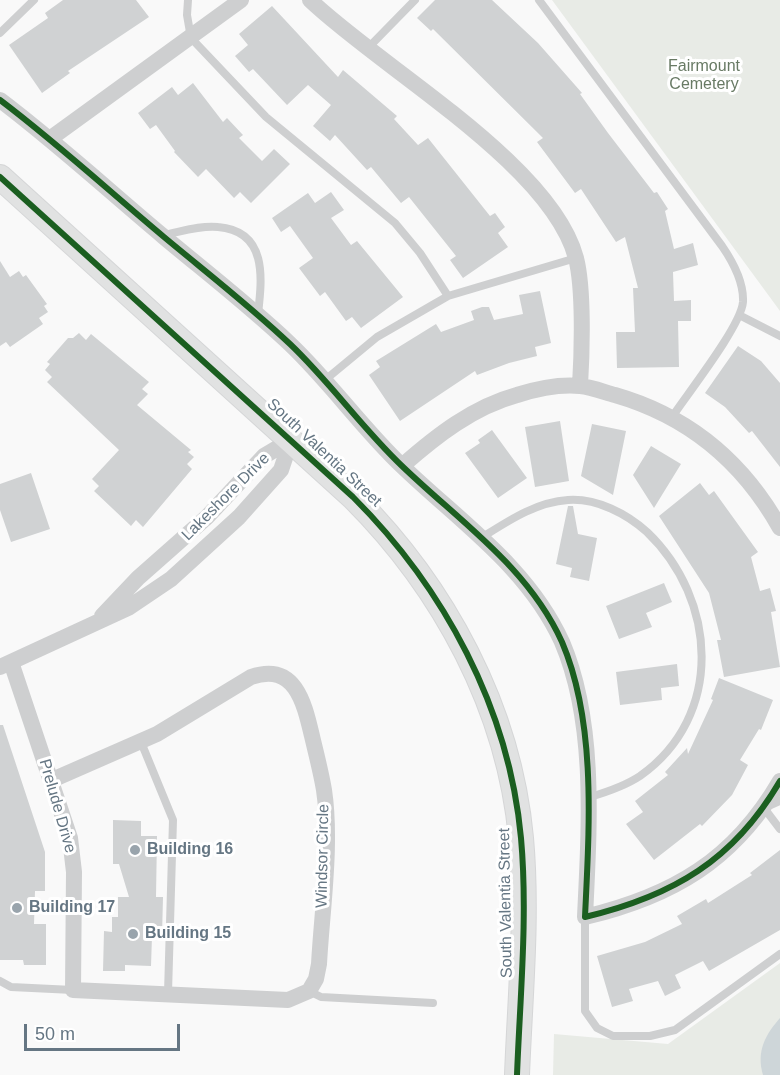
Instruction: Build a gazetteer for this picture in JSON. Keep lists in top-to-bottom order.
{
  "streets": {
    "street": [
      "South Valentia Street",
      "Lakeshore Drive",
      "Prelude Drive",
      "Windsor Circle"
    ]
  },
  "crossings": [
    ["South Valentia Street", "Lakeshore Drive"],
    ["Lakeshore Drive", "Prelude Drive"],
    ["Prelude Drive", "Windsor Circle"]
  ],
  "parks": ["Fairmount Cemetery"],
  "places": ["Building 16", "Building 17", "Building 15"],
  "scale_bar": "50 m"
}
